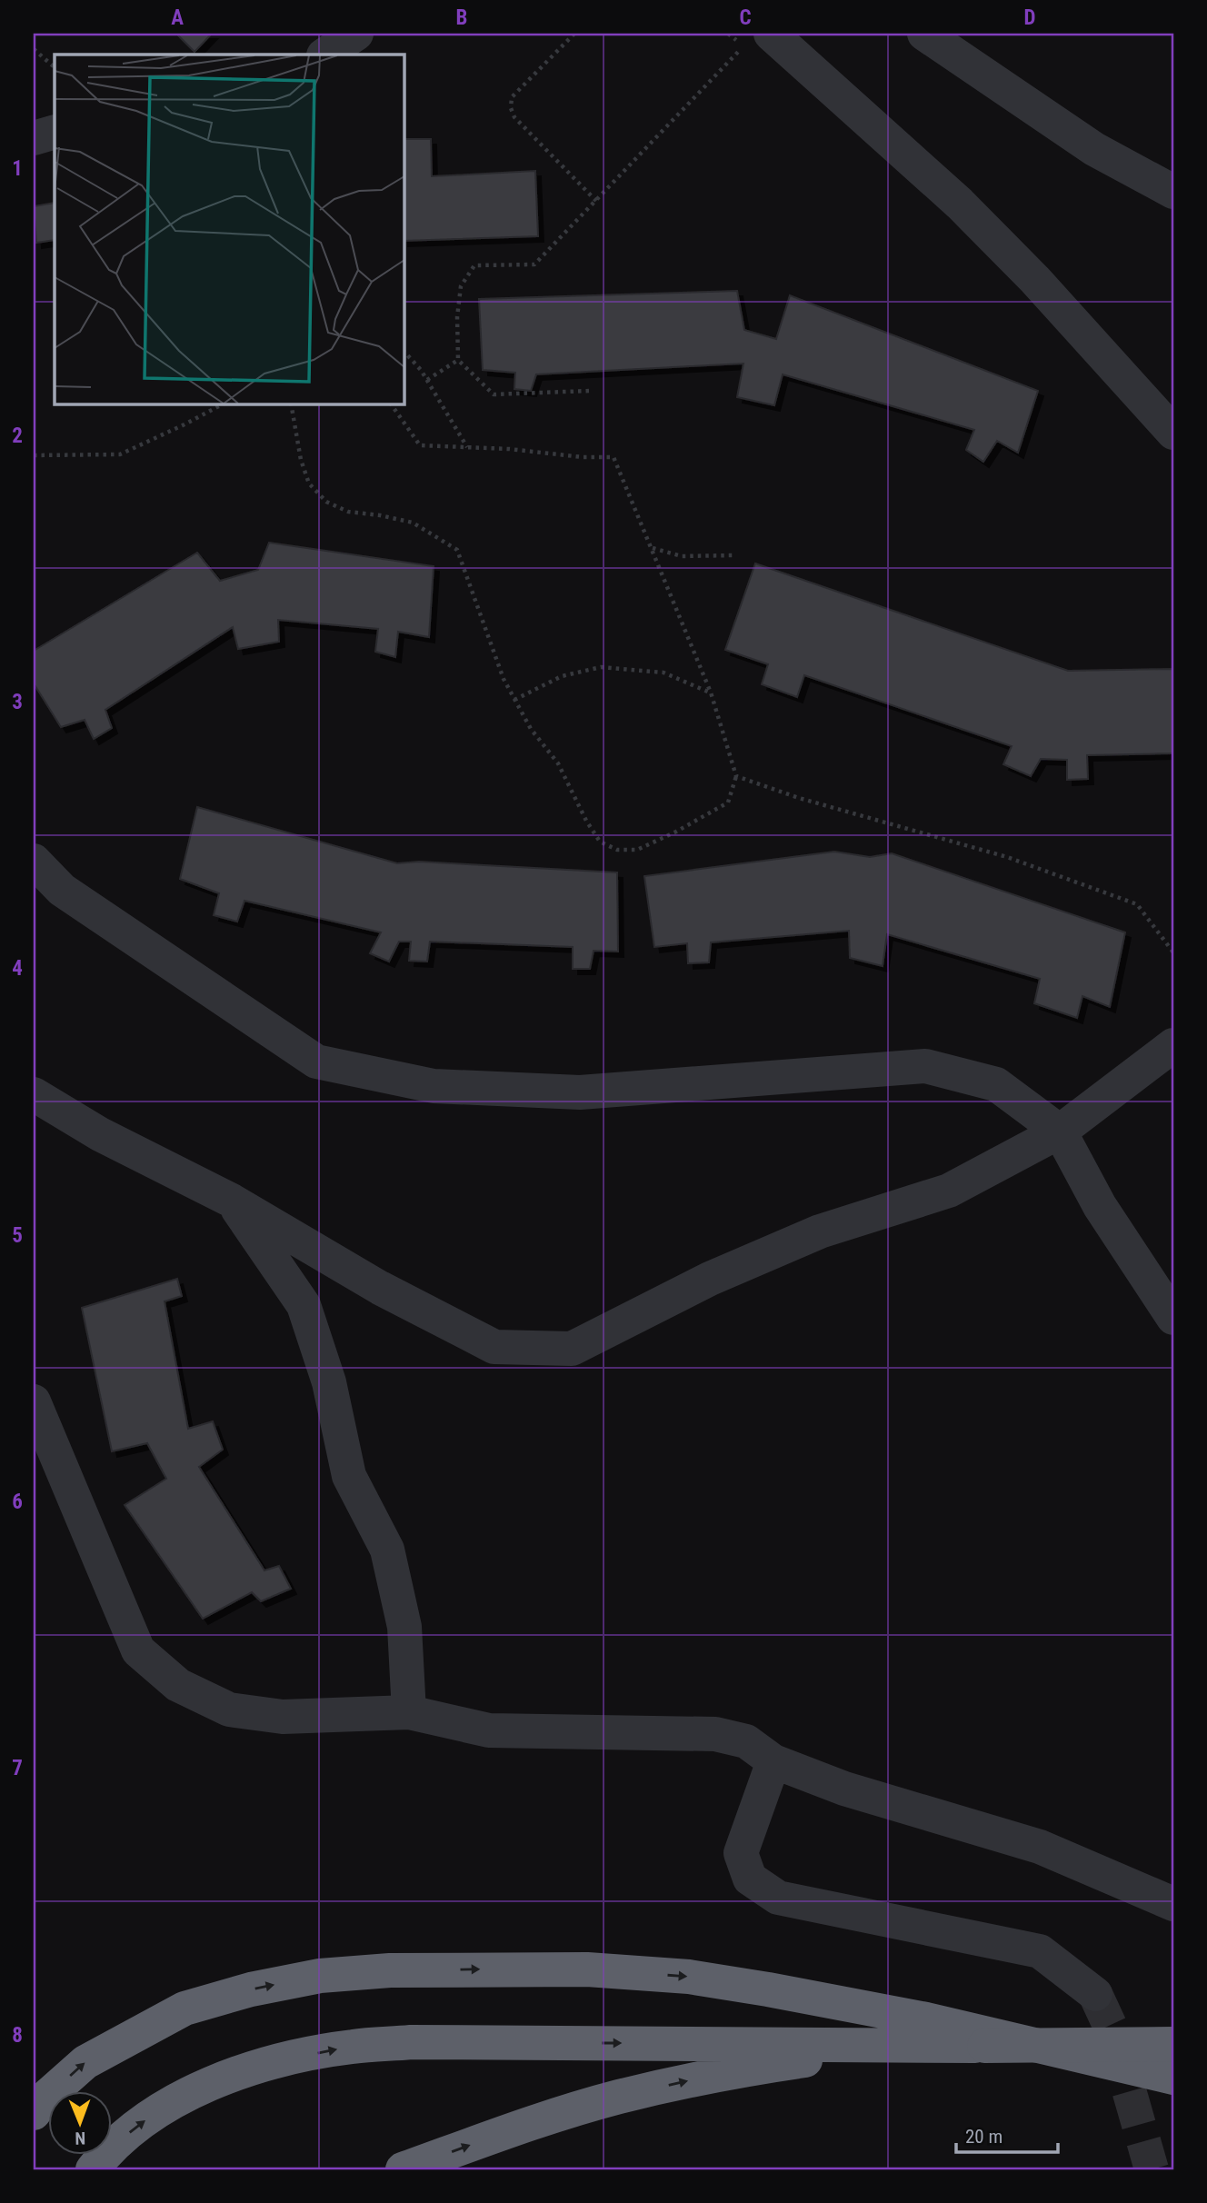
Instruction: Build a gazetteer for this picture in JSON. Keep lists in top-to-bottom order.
{
  "scale_bar": "20 m",
  "north": "bottom",
  "grid": {
    "columns": [
      "A",
      "B",
      "C",
      "D"
    ],
    "rows": [
      "1",
      "2",
      "3",
      "4",
      "5",
      "6",
      "7",
      "8"
    ]
  }
}
